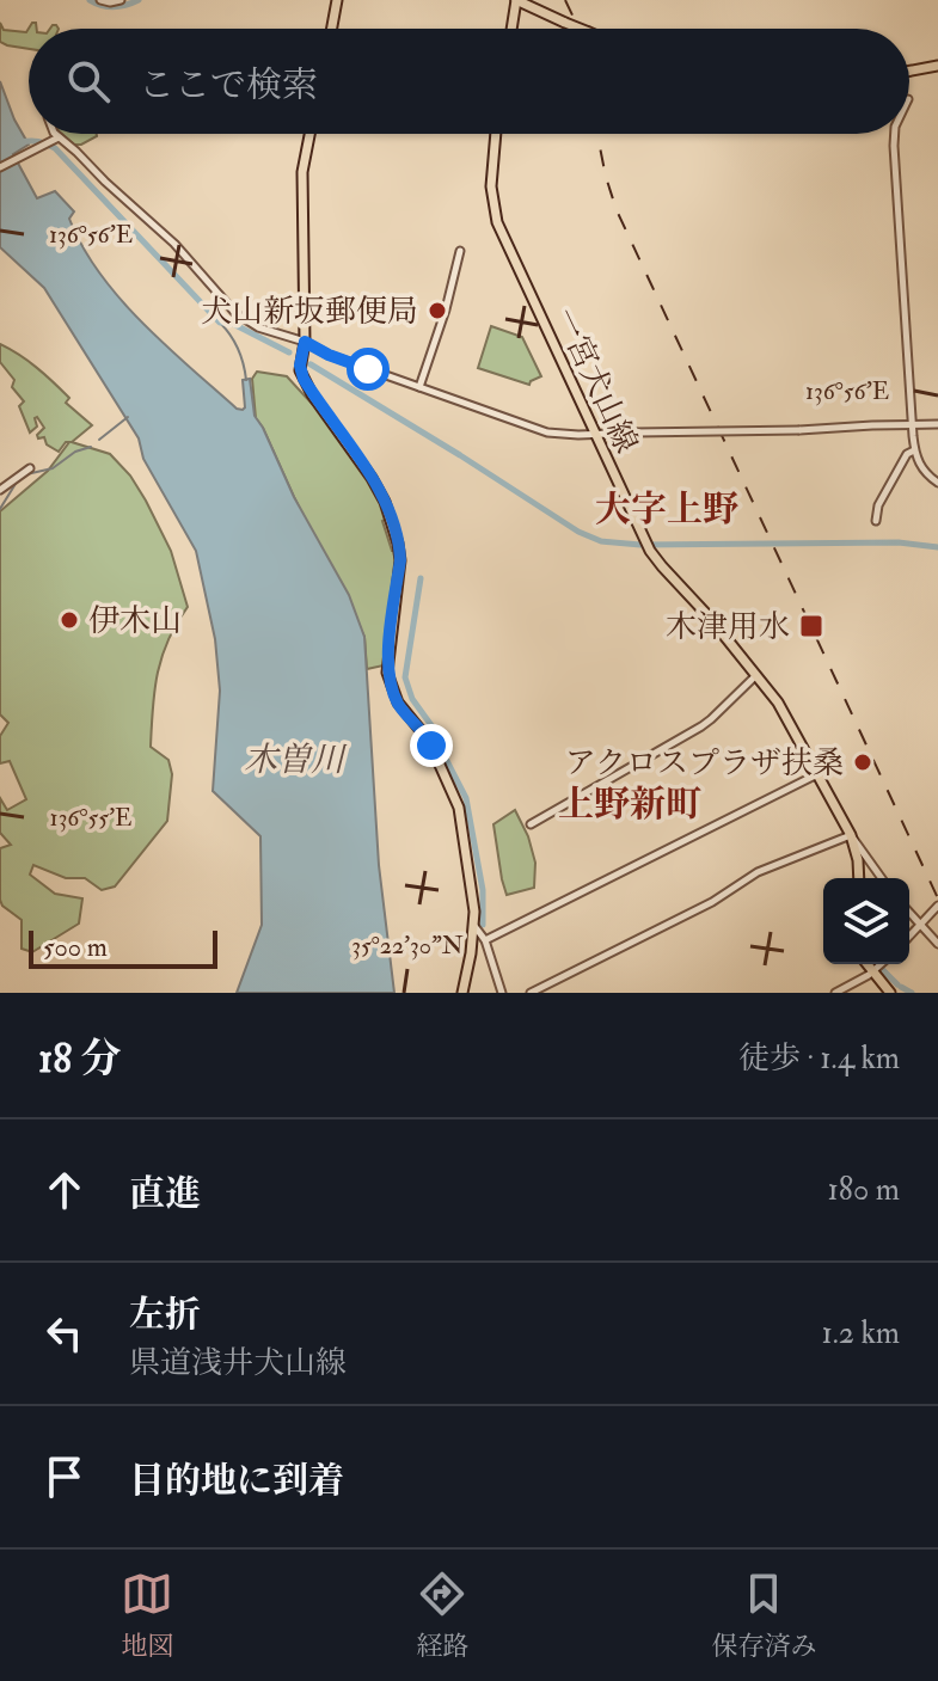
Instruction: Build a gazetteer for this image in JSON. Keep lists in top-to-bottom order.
{
  "streets": {
    "main road": ["一宮犬山線"]
  },
  "districts": ["大字上野", "上野新町"],
  "water": ["木曽川"],
  "places": {
    "other": ["犬山新坂郵便局", "伊木山", "アクロスプラザ扶桑"],
    "transit": ["木津用水"]
  },
  "scale_bar": "500 m",
  "page": {
    "search": "ここで検索",
    "scale": "500 m",
    "heading": ["18 分", "徒歩 · 1.4 km"],
    "list": [
      ["直進", "180 m"],
      ["左折", "県道浅井犬山線", "1.2 km"],
      "目的地に到着"
    ],
    "nav": ["地図", "経路", "保存済み"]
  },
  "coordinates": ["136°56'E", "136°55'E", "35°22'30\"N"]
}
